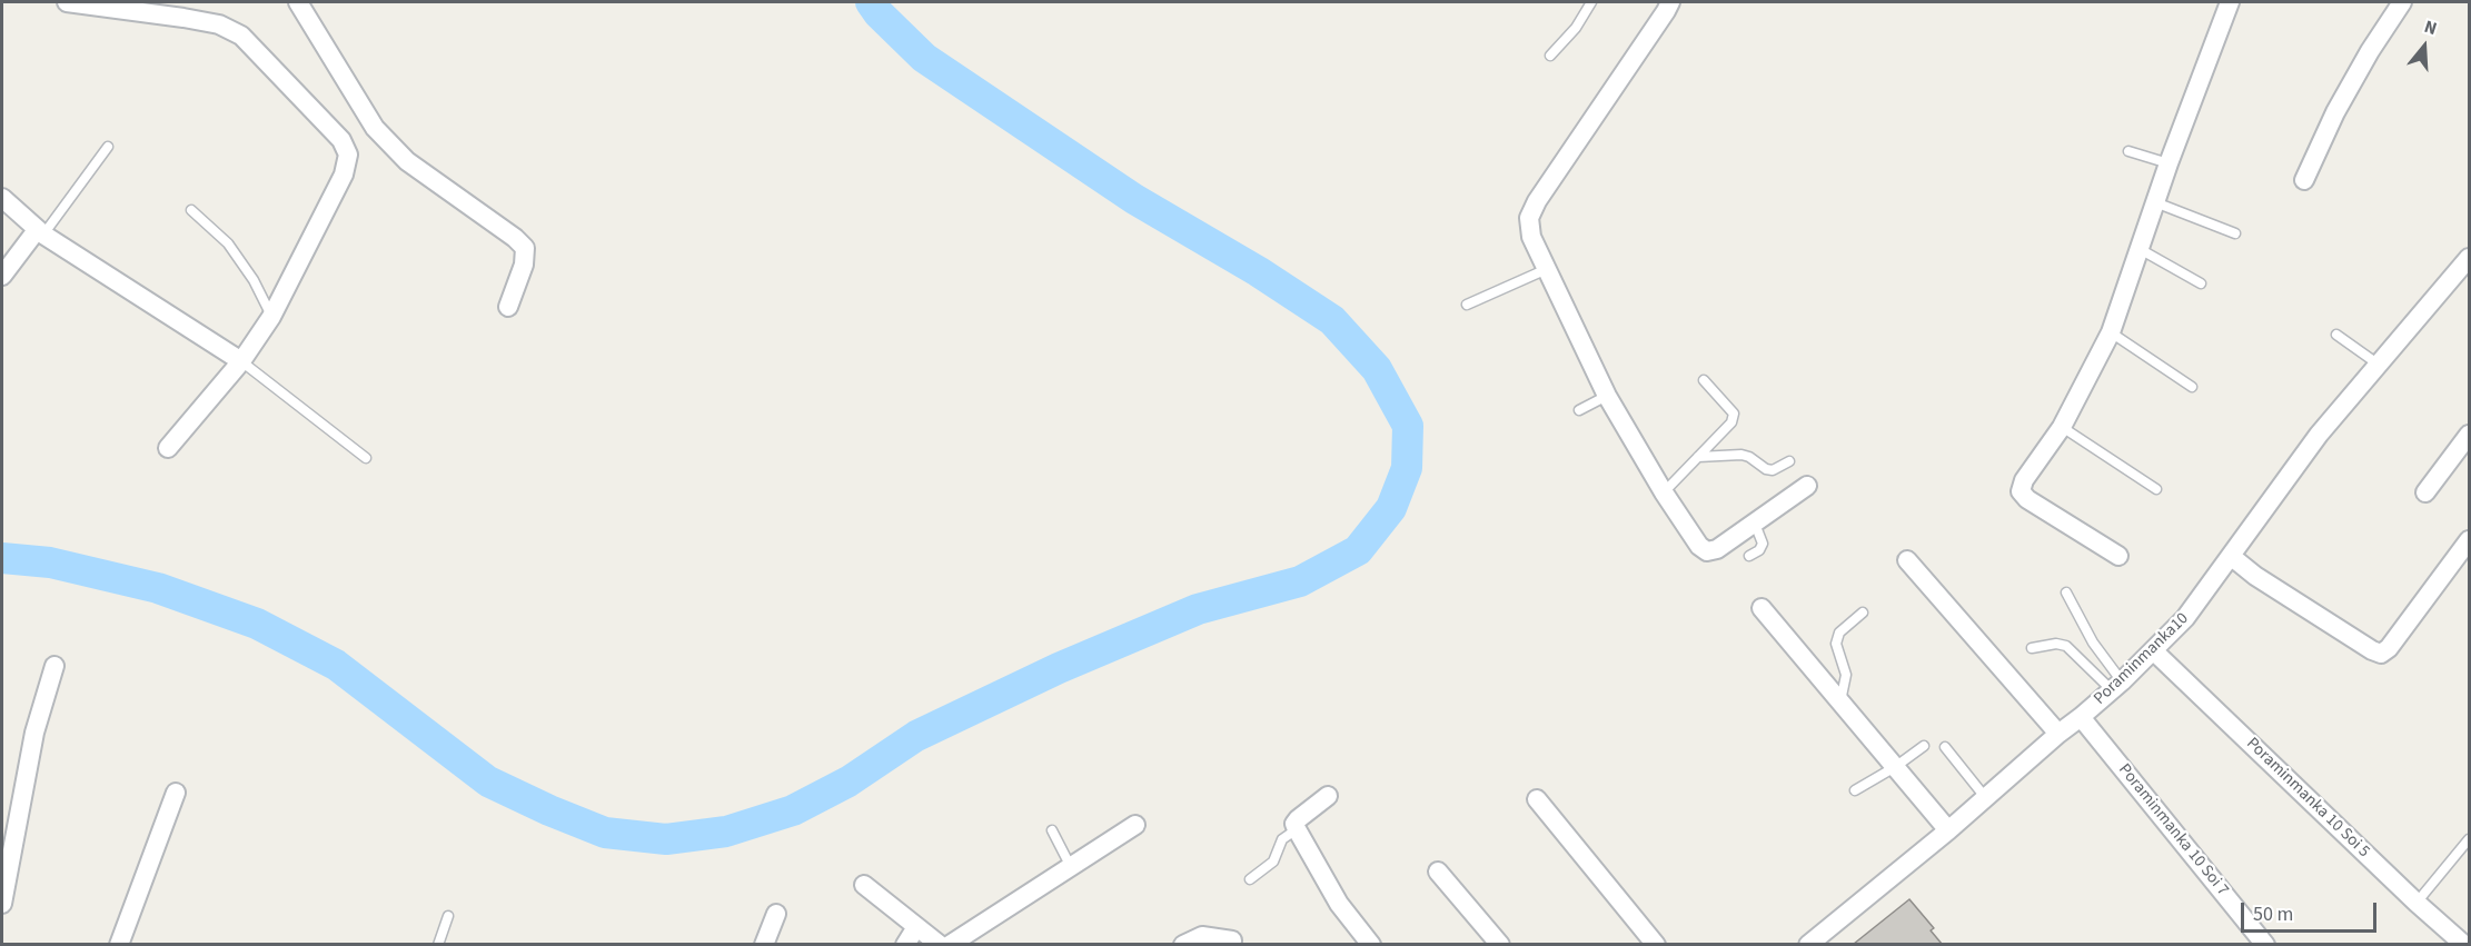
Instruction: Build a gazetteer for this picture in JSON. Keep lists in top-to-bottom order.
{
  "streets": {
    "street": ["Poraminmanka10", "Poraminmanka 10 Soi 5", "Poraminmanka 10 Soi 7"]
  },
  "crossings": [
    ["Poraminmanka10", "Poraminmanka 10 Soi 5"],
    ["Poraminmanka10", "Poraminmanka 10 Soi 7"]
  ],
  "scale_bar": "50 m",
  "north": "top"
}
